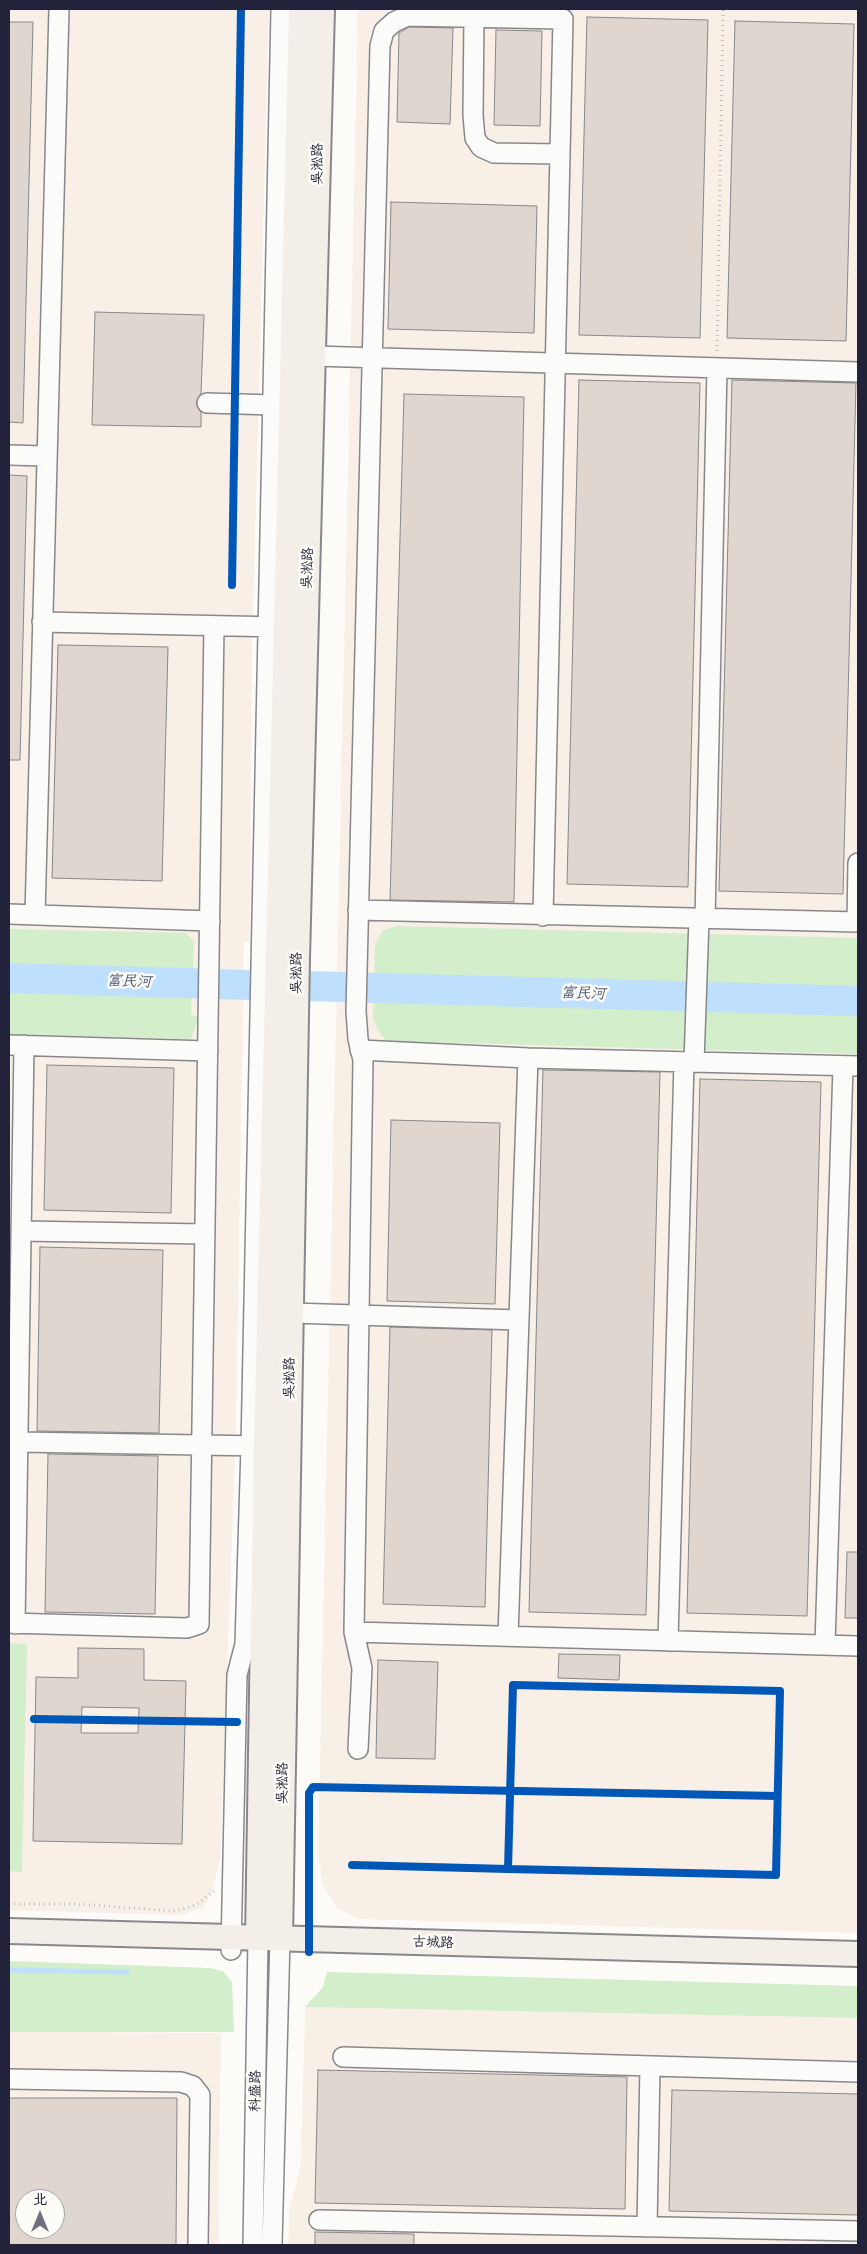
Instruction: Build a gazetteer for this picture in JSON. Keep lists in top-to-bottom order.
{
  "streets": {
    "main road": ["吴淞路", "古城路"],
    "street": ["科盛路"]
  },
  "crossings": [
    ["吴淞路", "古城路"],
    ["吴淞路", "科盛路"],
    ["古城路", "科盛路"]
  ],
  "water": ["富民河"],
  "north": "top"
}
